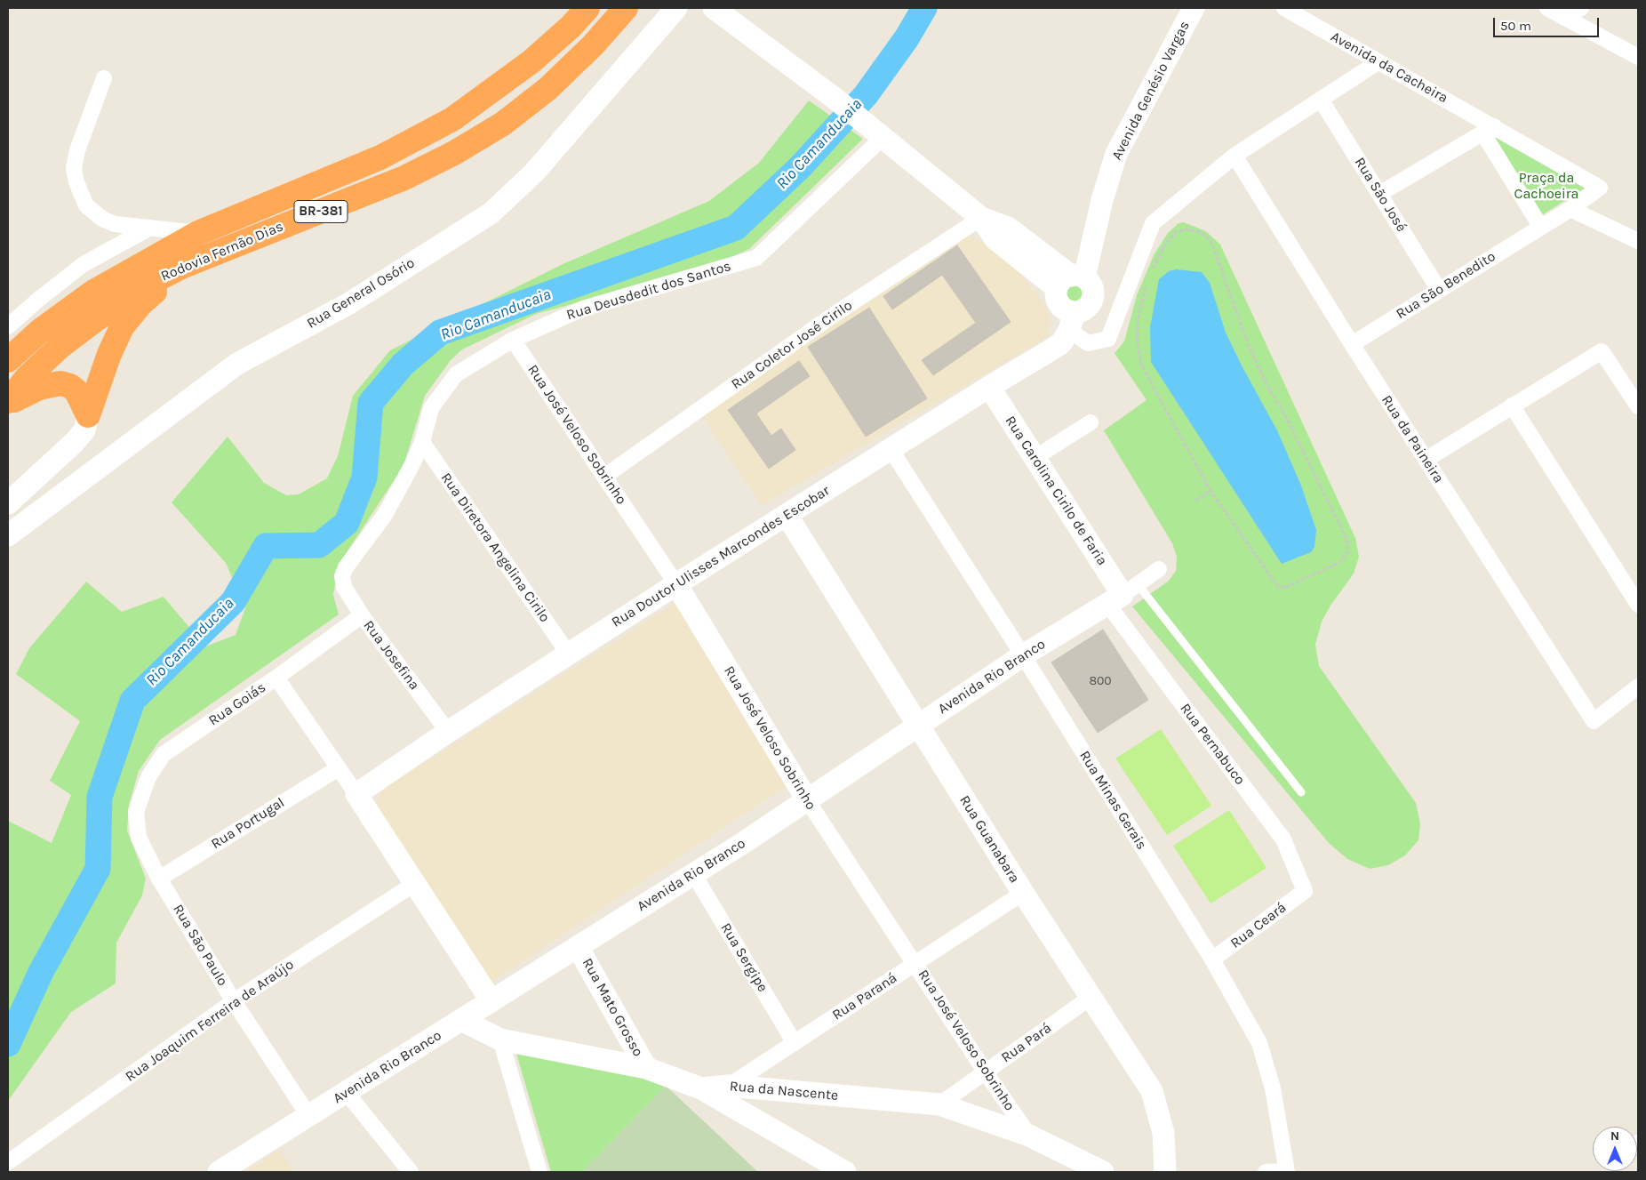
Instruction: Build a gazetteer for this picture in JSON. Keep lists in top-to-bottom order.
{
  "streets": {
    "highway": ["BR-381", "Rodovia Fernão Dias"],
    "street": [
      "Avenida da Cacheira",
      "Avenida Genésio Vargas",
      "Rua São José",
      "Rua São Benedito",
      "Rua Deusdedit dos Santos",
      "Rua General Osório",
      "Rua Coletor José Cirilo",
      "Rua José Veloso Sobrinho",
      "Rua da Paineira",
      "Rua Carolina Cirilo de Faria",
      "Rua Diretora Angelina Cirilo",
      "Rua Doutor Ulisses Marcondes Escobar",
      "Rua Josefina",
      "Avenida Rio Branco",
      "Rua Goiás",
      "Rua Pernabuco",
      "Rua Minas Gerais",
      "Rua Portugal",
      "Rua Guanabara",
      "Rua Ceará",
      "Rua São Paulo",
      "Rua Sergipe",
      "Rua Paraná",
      "Rua Mato Grosso",
      "Rua Joaquim Ferreira de Araújo",
      "Rua Pará",
      "Rua da Nascente"
    ]
  },
  "crossings": [
    ["Rua São José", "Rua São Benedito"],
    ["Rua São Benedito", "Rua da Paineira"],
    ["Rua Deusdedit dos Santos", "Rua José Veloso Sobrinho"],
    ["Rua Deusdedit dos Santos", "Rua Diretora Angelina Cirilo"],
    ["Rua Deusdedit dos Santos", "Rua Josefina"],
    ["Rua Coletor José Cirilo", "Rua José Veloso Sobrinho"],
    ["Rua José Veloso Sobrinho", "Rua Doutor Ulisses Marcondes Escobar"],
    ["Rua José Veloso Sobrinho", "Avenida Rio Branco"],
    ["Rua José Veloso Sobrinho", "Rua Paraná"],
    ["Rua José Veloso Sobrinho", "Rua Pará"],
    ["Rua José Veloso Sobrinho", "Rua da Nascente"],
    ["Rua Carolina Cirilo de Faria", "Rua Doutor Ulisses Marcondes Escobar"],
    ["Rua Carolina Cirilo de Faria", "Avenida Rio Branco"],
    ["Rua Carolina Cirilo de Faria", "Rua Pernabuco"],
    ["Rua Diretora Angelina Cirilo", "Rua Doutor Ulisses Marcondes Escobar"],
    ["Rua Doutor Ulisses Marcondes Escobar", "Rua Josefina"],
    ["Rua Doutor Ulisses Marcondes Escobar", "Rua Minas Gerais"],
    ["Rua Doutor Ulisses Marcondes Escobar", "Rua Guanabara"],
    ["Rua Josefina", "Rua Goiás"],
    ["Avenida Rio Branco", "Rua Pernabuco"],
    ["Avenida Rio Branco", "Rua Minas Gerais"],
    ["Avenida Rio Branco", "Rua Guanabara"],
    ["Avenida Rio Branco", "Rua São Paulo"],
    ["Avenida Rio Branco", "Rua Sergipe"],
    ["Avenida Rio Branco", "Rua Mato Grosso"],
    ["Avenida Rio Branco", "Rua da Nascente"],
    ["Rua Goiás", "Rua São Paulo"],
    ["Rua Pernabuco", "Rua Ceará"],
    ["Rua Minas Gerais", "Rua Ceará"],
    ["Rua Portugal", "Rua São Paulo"],
    ["Rua Guanabara", "Rua Paraná"],
    ["Rua Guanabara", "Rua Pará"],
    ["Rua São Paulo", "Rua Joaquim Ferreira de Araújo"],
    ["Rua Sergipe", "Rua Paraná"],
    ["Rua Paraná", "Rua da Nascente"],
    ["Rua Mato Grosso", "Rua da Nascente"],
    ["Rua Pará", "Rua da Nascente"]
  ],
  "water": ["Rio Camanducaia"],
  "parks": ["Praça da Cachoeira"],
  "house_numbers": ["800"],
  "scale_bar": "50 m",
  "north": "top"
}
